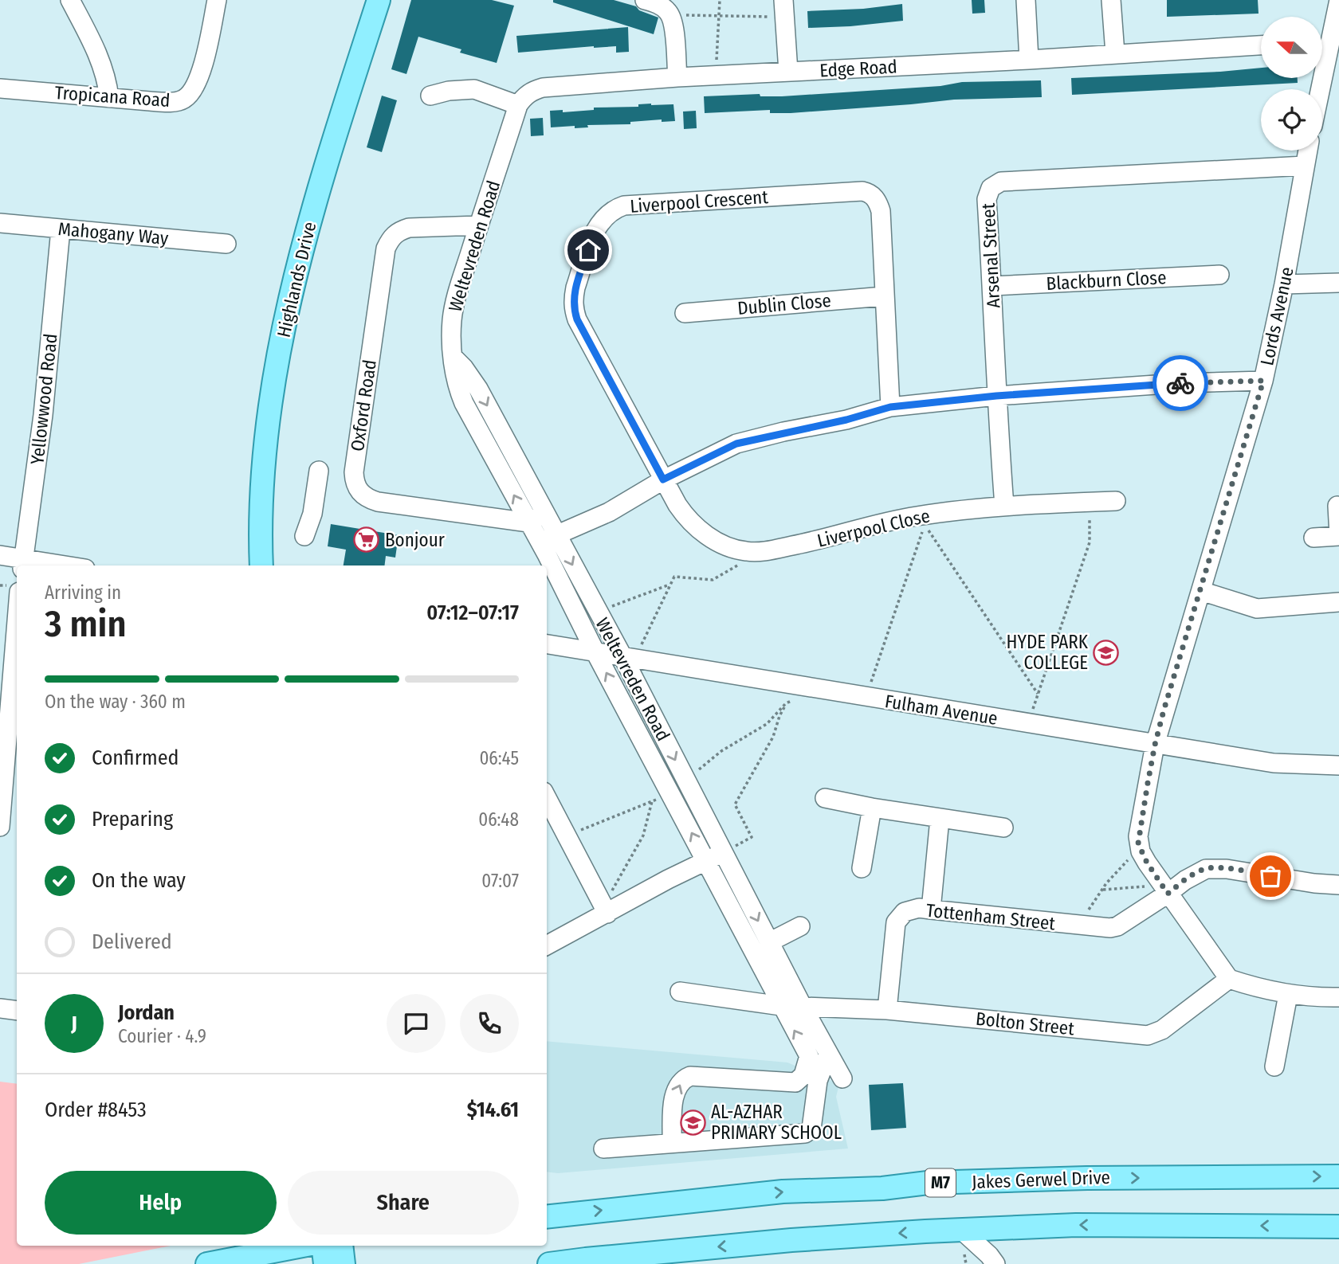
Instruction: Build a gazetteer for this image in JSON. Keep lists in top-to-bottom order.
{
  "streets": {
    "main road": ["Highlands Drive", "Jakes Gerwel Drive", "M7"],
    "street": [
      "Edge Road",
      "Tropicana Road",
      "Liverpool Crescent",
      "Mahogany Way",
      "Weltevreden Road",
      "Arsenal Street",
      "Blackburn Close",
      "Dublin Close",
      "Lords Avenue",
      "Yellowwood Road",
      "Oxford Road",
      "Liverpool Close",
      "Fulham Avenue",
      "Tottenham Street",
      "Bolton Street"
    ]
  },
  "crossings": [
    ["Edge Road", "Weltevreden Road"],
    ["Liverpool Crescent", "Dublin Close"],
    ["Liverpool Crescent", "Liverpool Close"],
    ["Mahogany Way", "Yellowwood Road"],
    ["Weltevreden Road", "Oxford Road"],
    ["Weltevreden Road", "Fulham Avenue"],
    ["Weltevreden Road", "Bolton Street"],
    ["Arsenal Street", "Blackburn Close"],
    ["Arsenal Street", "Lords Avenue"],
    ["Arsenal Street", "Liverpool Close"],
    ["Lords Avenue", "Fulham Avenue"],
    ["Lords Avenue", "Tottenham Street"],
    ["Lords Avenue", "Bolton Street"],
    ["Tottenham Street", "Bolton Street"]
  ],
  "places": {
    "supermarket": ["Bonjour"],
    "school or university": ["HYDE PARK COLLEGE", "AL-AZHAR PRIMARY SCHOOL"]
  },
  "north": "left",
  "page": {
    "heading": ["3 min", "Arriving in", "07:12–07:17"],
    "panel": [
      "Jordan",
      "Courier · 4.9",
      "Order #8453",
      "$14.61"
    ],
    "bar": "On the way · 360 m",
    "list": [
      ["Confirmed", "06:45"],
      ["Preparing", "06:48"],
      ["On the way", "07:07"],
      "Delivered"
    ],
    "round": "J",
    "buttons": ["Help", "Share"]
  }
}
